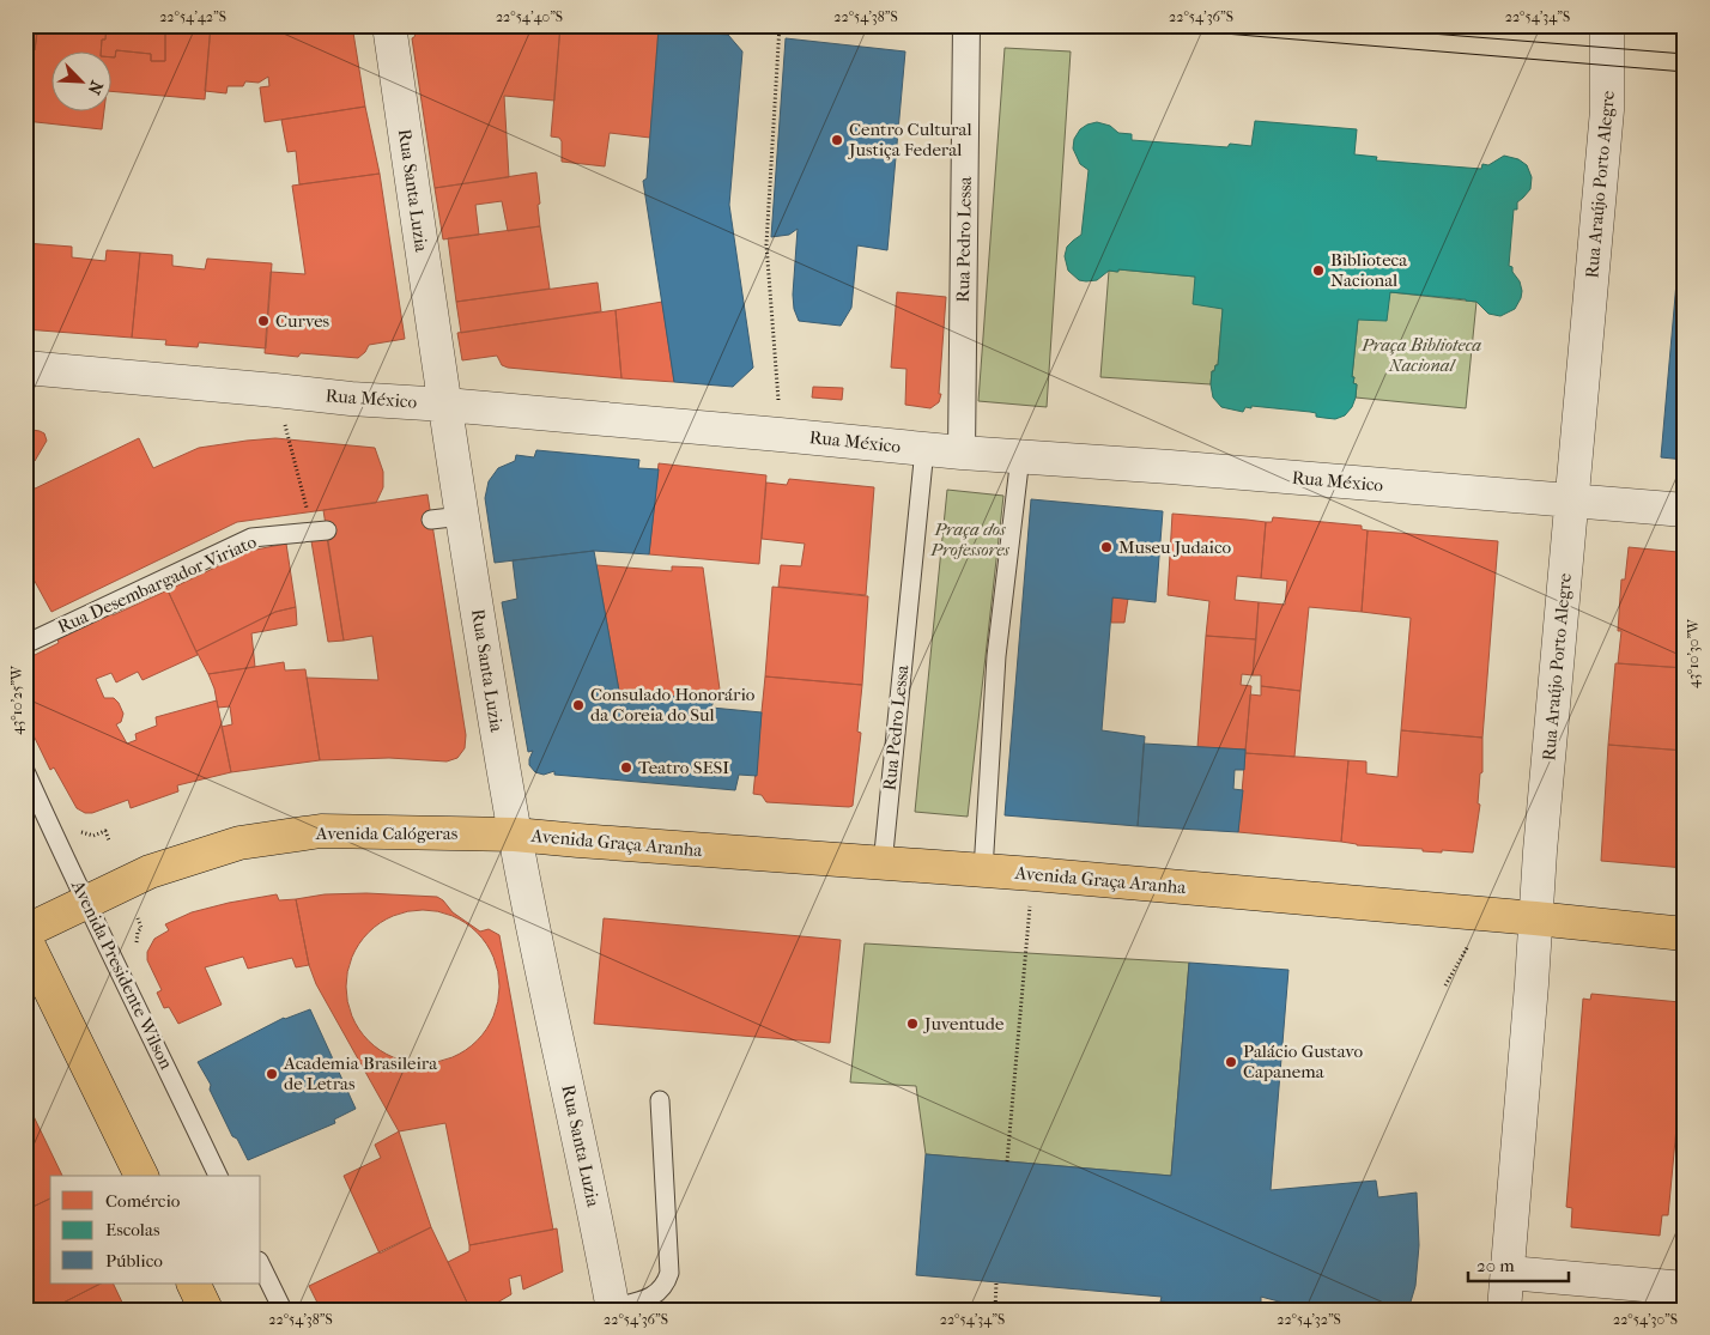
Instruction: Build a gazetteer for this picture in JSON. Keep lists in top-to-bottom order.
{
  "streets": {
    "main road": ["Avenida Calógeras", "Avenida Graça Aranha"],
    "street": [
      "Rua Araújo Porto Alegre",
      "Rua Santa Luzia",
      "Rua Pedro Lessa",
      "Rua México"
    ],
    "lane": ["Rua Desembargador Viriato", "Avenida Presidente Wilson"]
  },
  "crossings": [
    ["Rua Araújo Porto Alegre", "Rua México"],
    ["Rua Araújo Porto Alegre", "Avenida Graça Aranha"],
    ["Rua Santa Luzia", "Rua México"],
    ["Rua Santa Luzia", "Avenida Calógeras"],
    ["Rua Santa Luzia", "Avenida Graça Aranha"],
    ["Rua Pedro Lessa", "Rua México"],
    ["Rua Pedro Lessa", "Avenida Graça Aranha"],
    ["Avenida Calógeras", "Avenida Graça Aranha"],
    ["Avenida Calógeras", "Avenida Presidente Wilson"]
  ],
  "parks": ["Praça Biblioteca Nacional", "Praça dos Professores"],
  "places": [
    "Centro Cultural Justiça Federal",
    "Biblioteca Nacional",
    "Curves",
    "Museu Judaico",
    "Consulado Honorário da Coreia do Sul",
    "Teatro SESI",
    "Juventude",
    "Palácio Gustavo Capanema",
    "Academia Brasileira de Letras"
  ],
  "legend": ["Comércio", "Escolas", "Público"],
  "scale_bar": "20 m",
  "north": "bottom right",
  "coordinates": [
    "22°54'42\"S",
    "22°54'40\"S",
    "22°54'38\"S",
    "22°54'36\"S",
    "22°54'34\"S",
    "43°10'30\"W",
    "43°10'25\"W",
    "22°54'32\"S",
    "22°54'30\"S"
  ]
}
